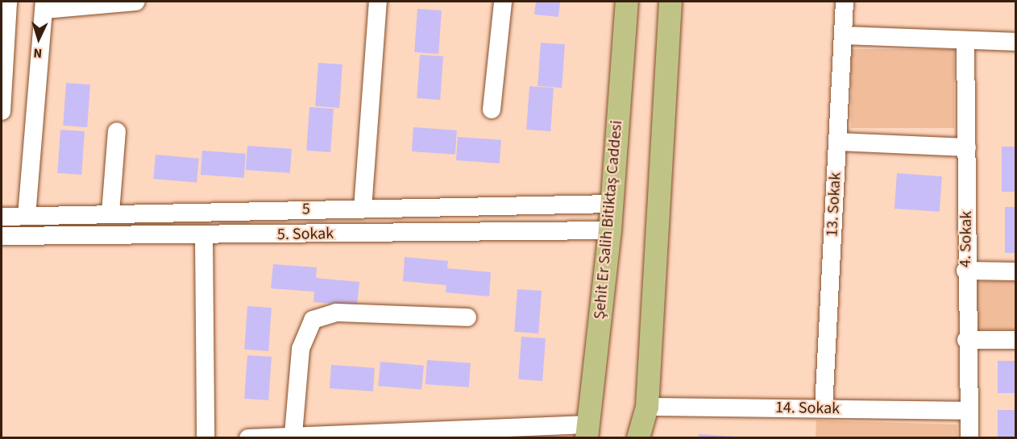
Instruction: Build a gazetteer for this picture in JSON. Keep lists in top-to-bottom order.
{
  "streets": {
    "main road": ["Şehit Er Salih Bitiktaş Caddesi"],
    "street": [
      "13. Sokak",
      "5",
      "5. Sokak",
      "4. Sokak",
      "14. Sokak"
    ]
  },
  "crossings": [
    ["13. Sokak", "14. Sokak"],
    ["5", "Şehit Er Salih Bitiktaş Caddesi"],
    ["Şehit Er Salih Bitiktaş Caddesi", "5. Sokak"],
    ["4. Sokak", "14. Sokak"]
  ],
  "north": "bottom"
}
